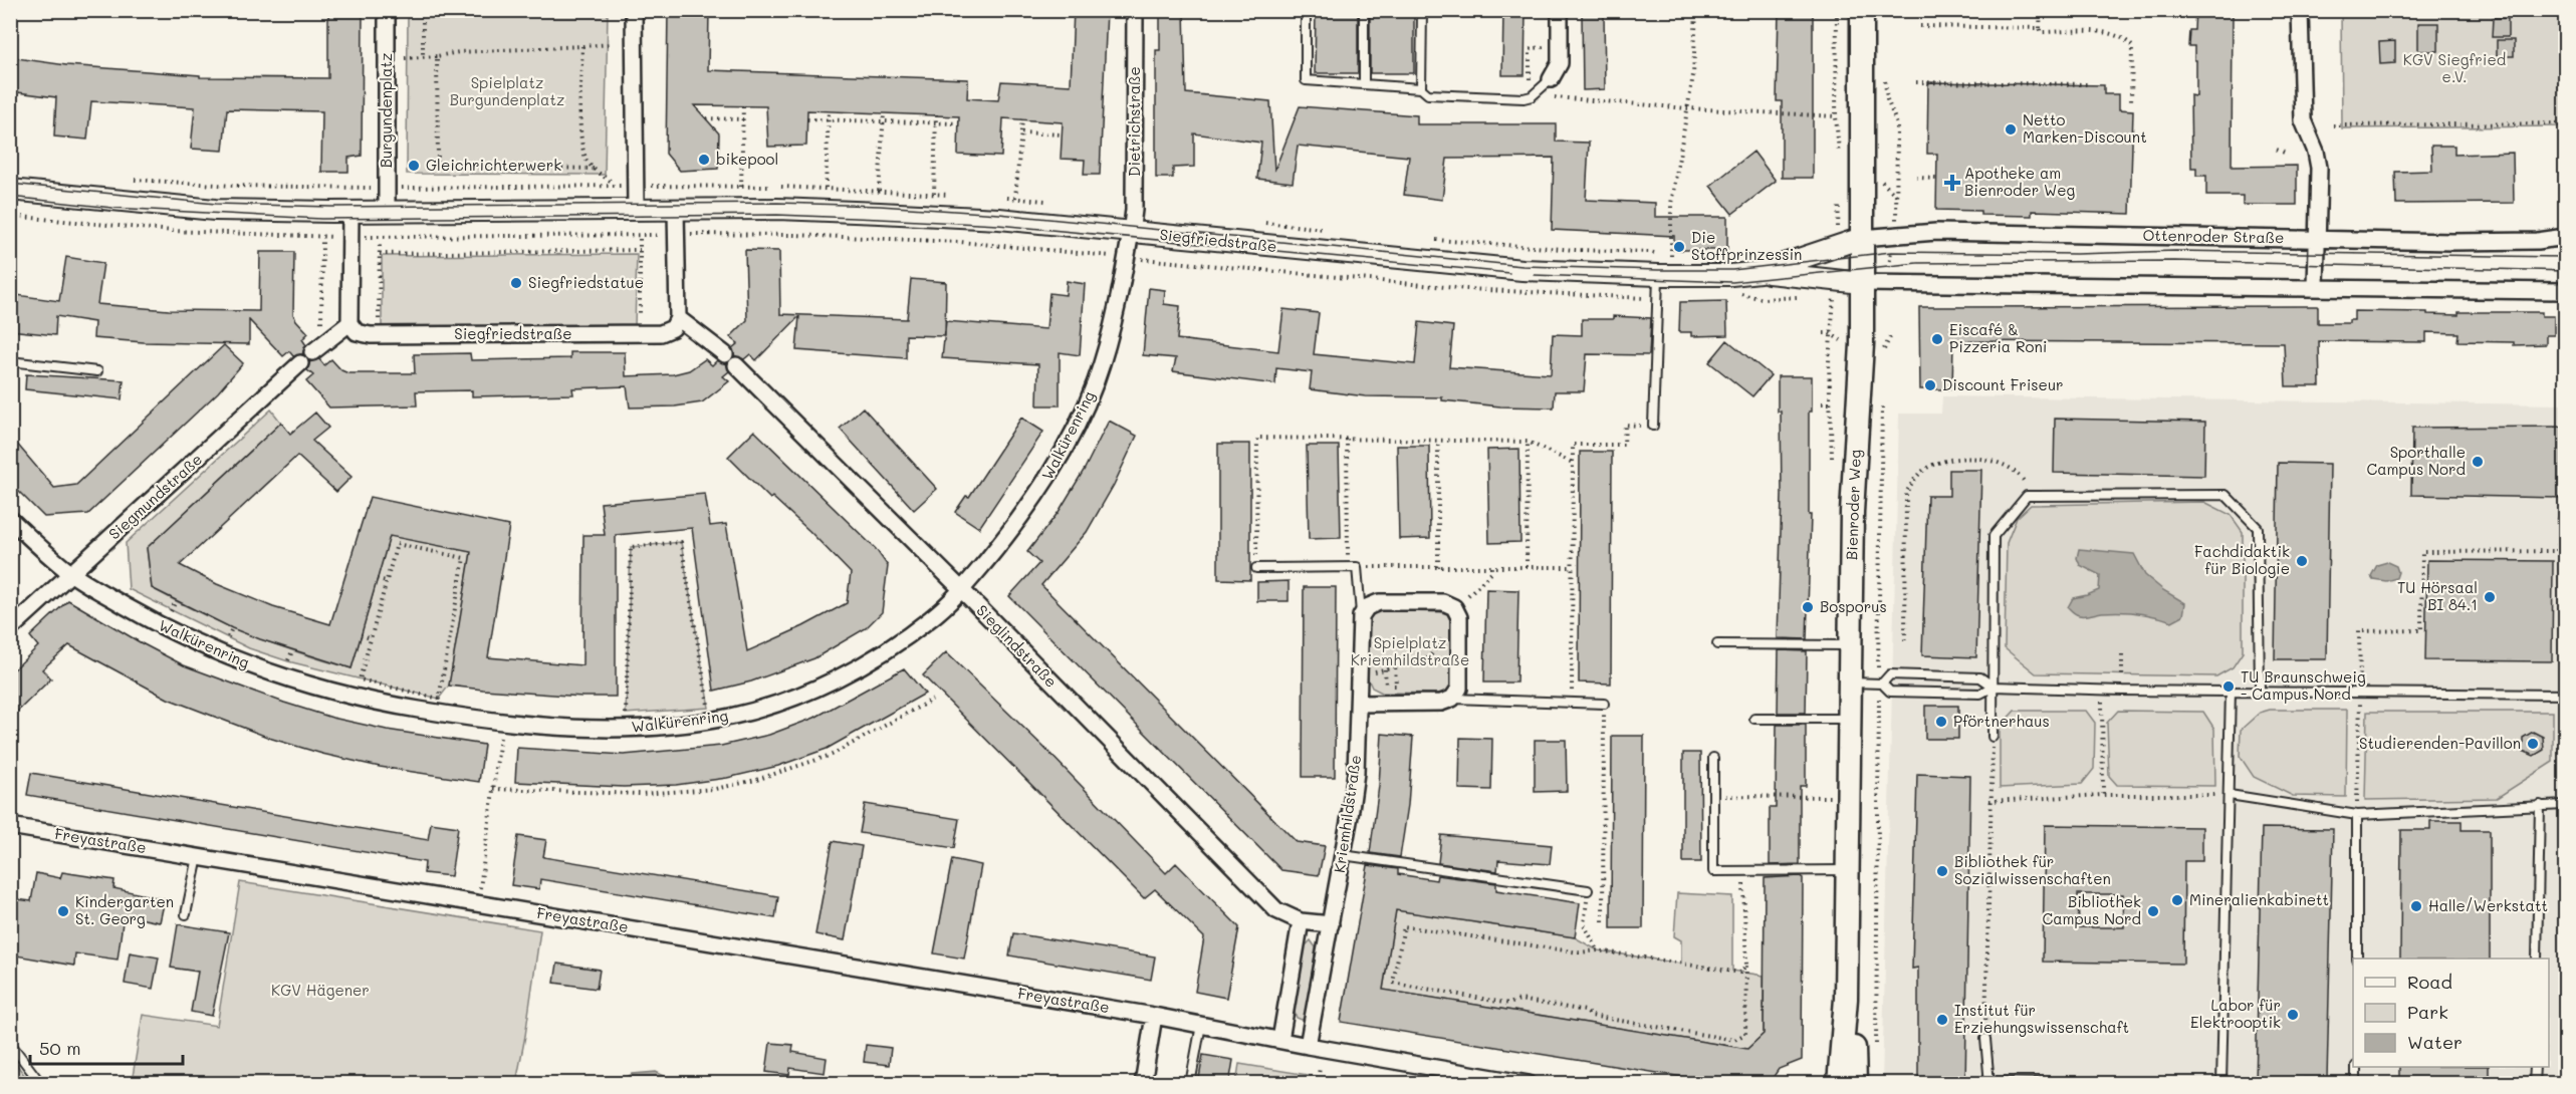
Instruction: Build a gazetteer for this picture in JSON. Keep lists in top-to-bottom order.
{
  "streets": {
    "main road": ["Bienroder Weg"],
    "street": [
      "Burgundenplatz",
      "Dietrichstraße",
      "Ottenroder Straße",
      "Siegfriedstraße",
      "Walkürenring",
      "Siegmundstraße",
      "Sieglindstraße",
      "Kriemhildstraße",
      "Freyastraße"
    ]
  },
  "crossings": [
    ["Burgundenplatz", "Siegfriedstraße"],
    ["Dietrichstraße", "Siegfriedstraße"],
    ["Dietrichstraße", "Walkürenring"],
    ["Ottenroder Straße", "Siegfriedstraße"],
    ["Ottenroder Straße", "Bienroder Weg"],
    ["Siegfriedstraße", "Walkürenring"],
    ["Siegfriedstraße", "Bienroder Weg"],
    ["Walkürenring", "Siegmundstraße"],
    ["Walkürenring", "Sieglindstraße"],
    ["Kriemhildstraße", "Freyastraße"]
  ],
  "parks": [
    "KGV Siegfried e.V.",
    "Spielplatz Burgundenplatz",
    "Spielplatz Kriemhildstraße",
    "KGV Hägener"
  ],
  "places": {
    "other": [
      "Netto Marken-Discount",
      "bikepool",
      "Gleichrichterwerk",
      "Die Stoffprinzessin",
      "Siegfriedstatue",
      "Eiscafé & Pizzeria Roni",
      "Discount Friseur",
      "Sporthalle Campus Nord",
      "Fachdidaktik für Biologie",
      "TU Hörsaal BI 84.1",
      "Bosporus",
      "TU Braunschweig - Campus Nord",
      "Pförtnerhaus",
      "Studierenden-Pavillon",
      "Bibliothek für Sozialwissenschaften",
      "Mineralienkabinett",
      "Halle/Werkstatt",
      "Kindergarten St. Georg",
      "Bibliothek Campus Nord",
      "Labor für Elektrooptik",
      "Institut für Erziehungswissenschaft"
    ],
    "health": ["Apotheke am Bienroder Weg"]
  },
  "legend": ["Road", "Park", "Water"],
  "scale_bar": "50 m"
}
